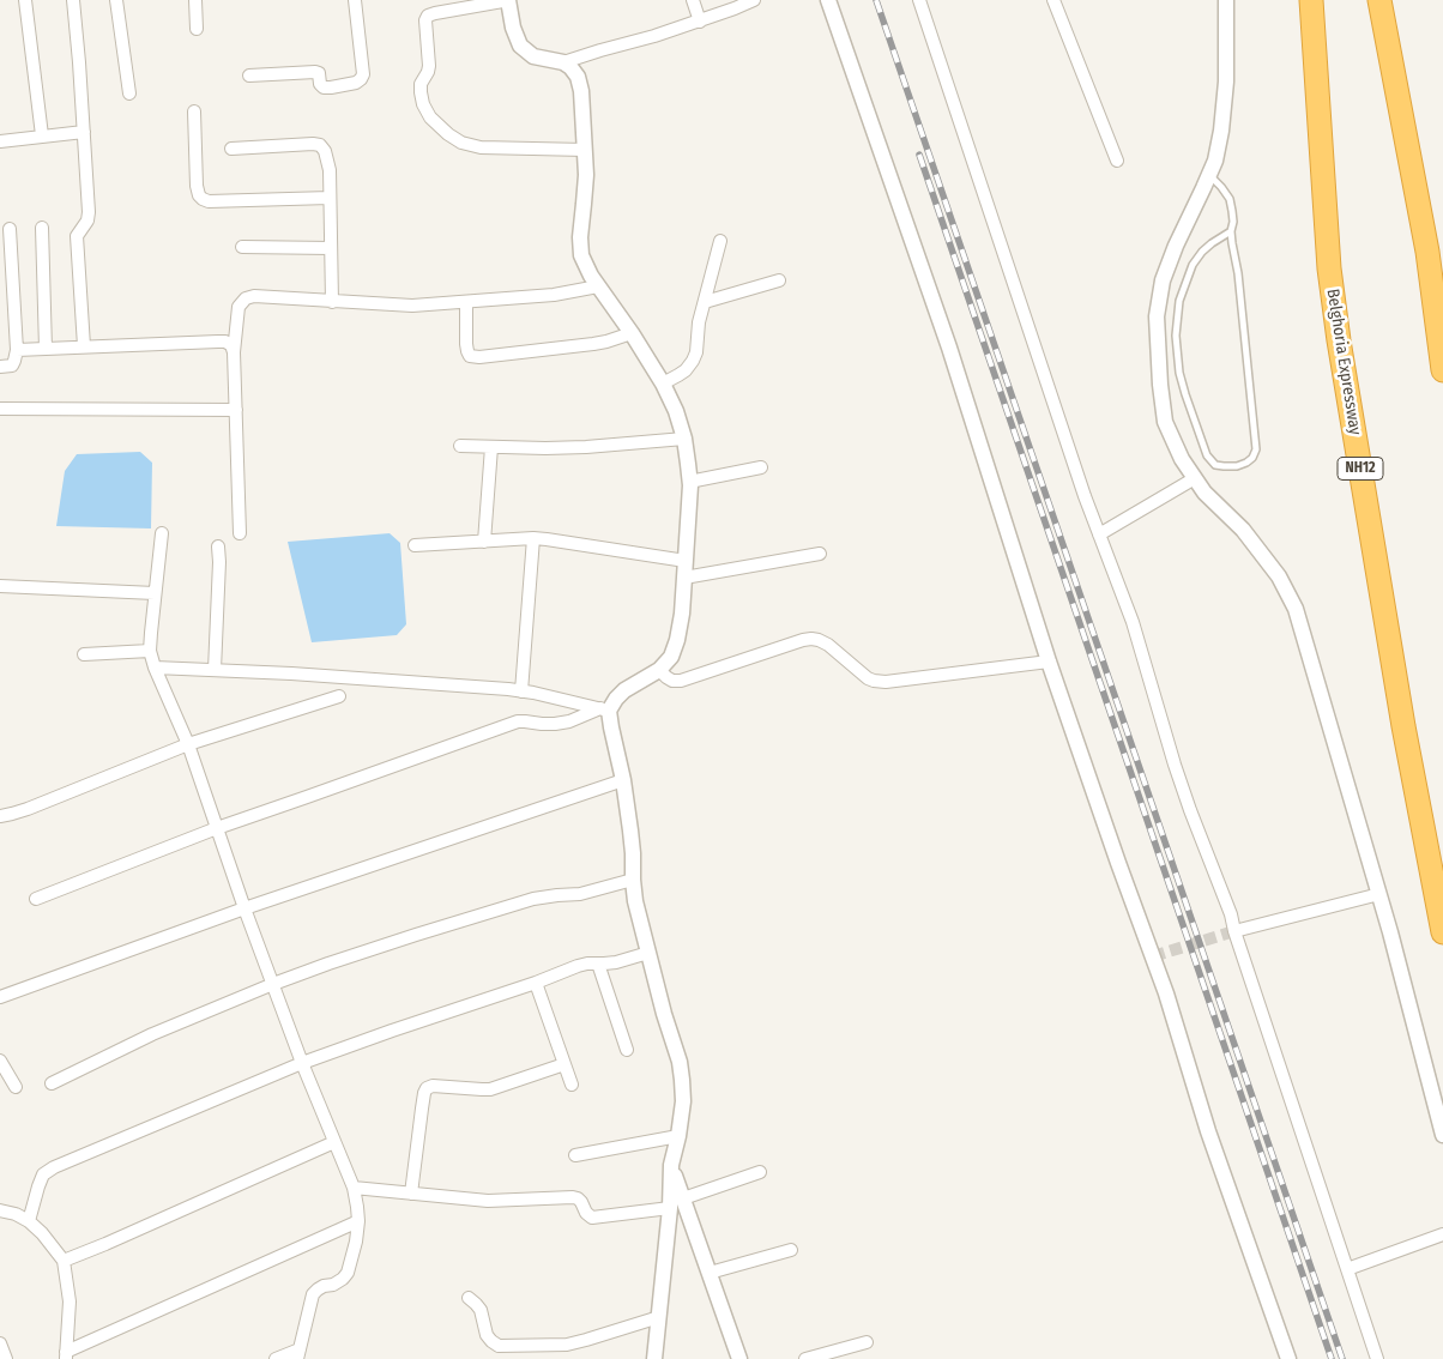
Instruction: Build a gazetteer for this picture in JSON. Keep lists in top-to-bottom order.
{
  "streets": {
    "highway": ["Belghoria Expressway", "NH12"]
  }
}
